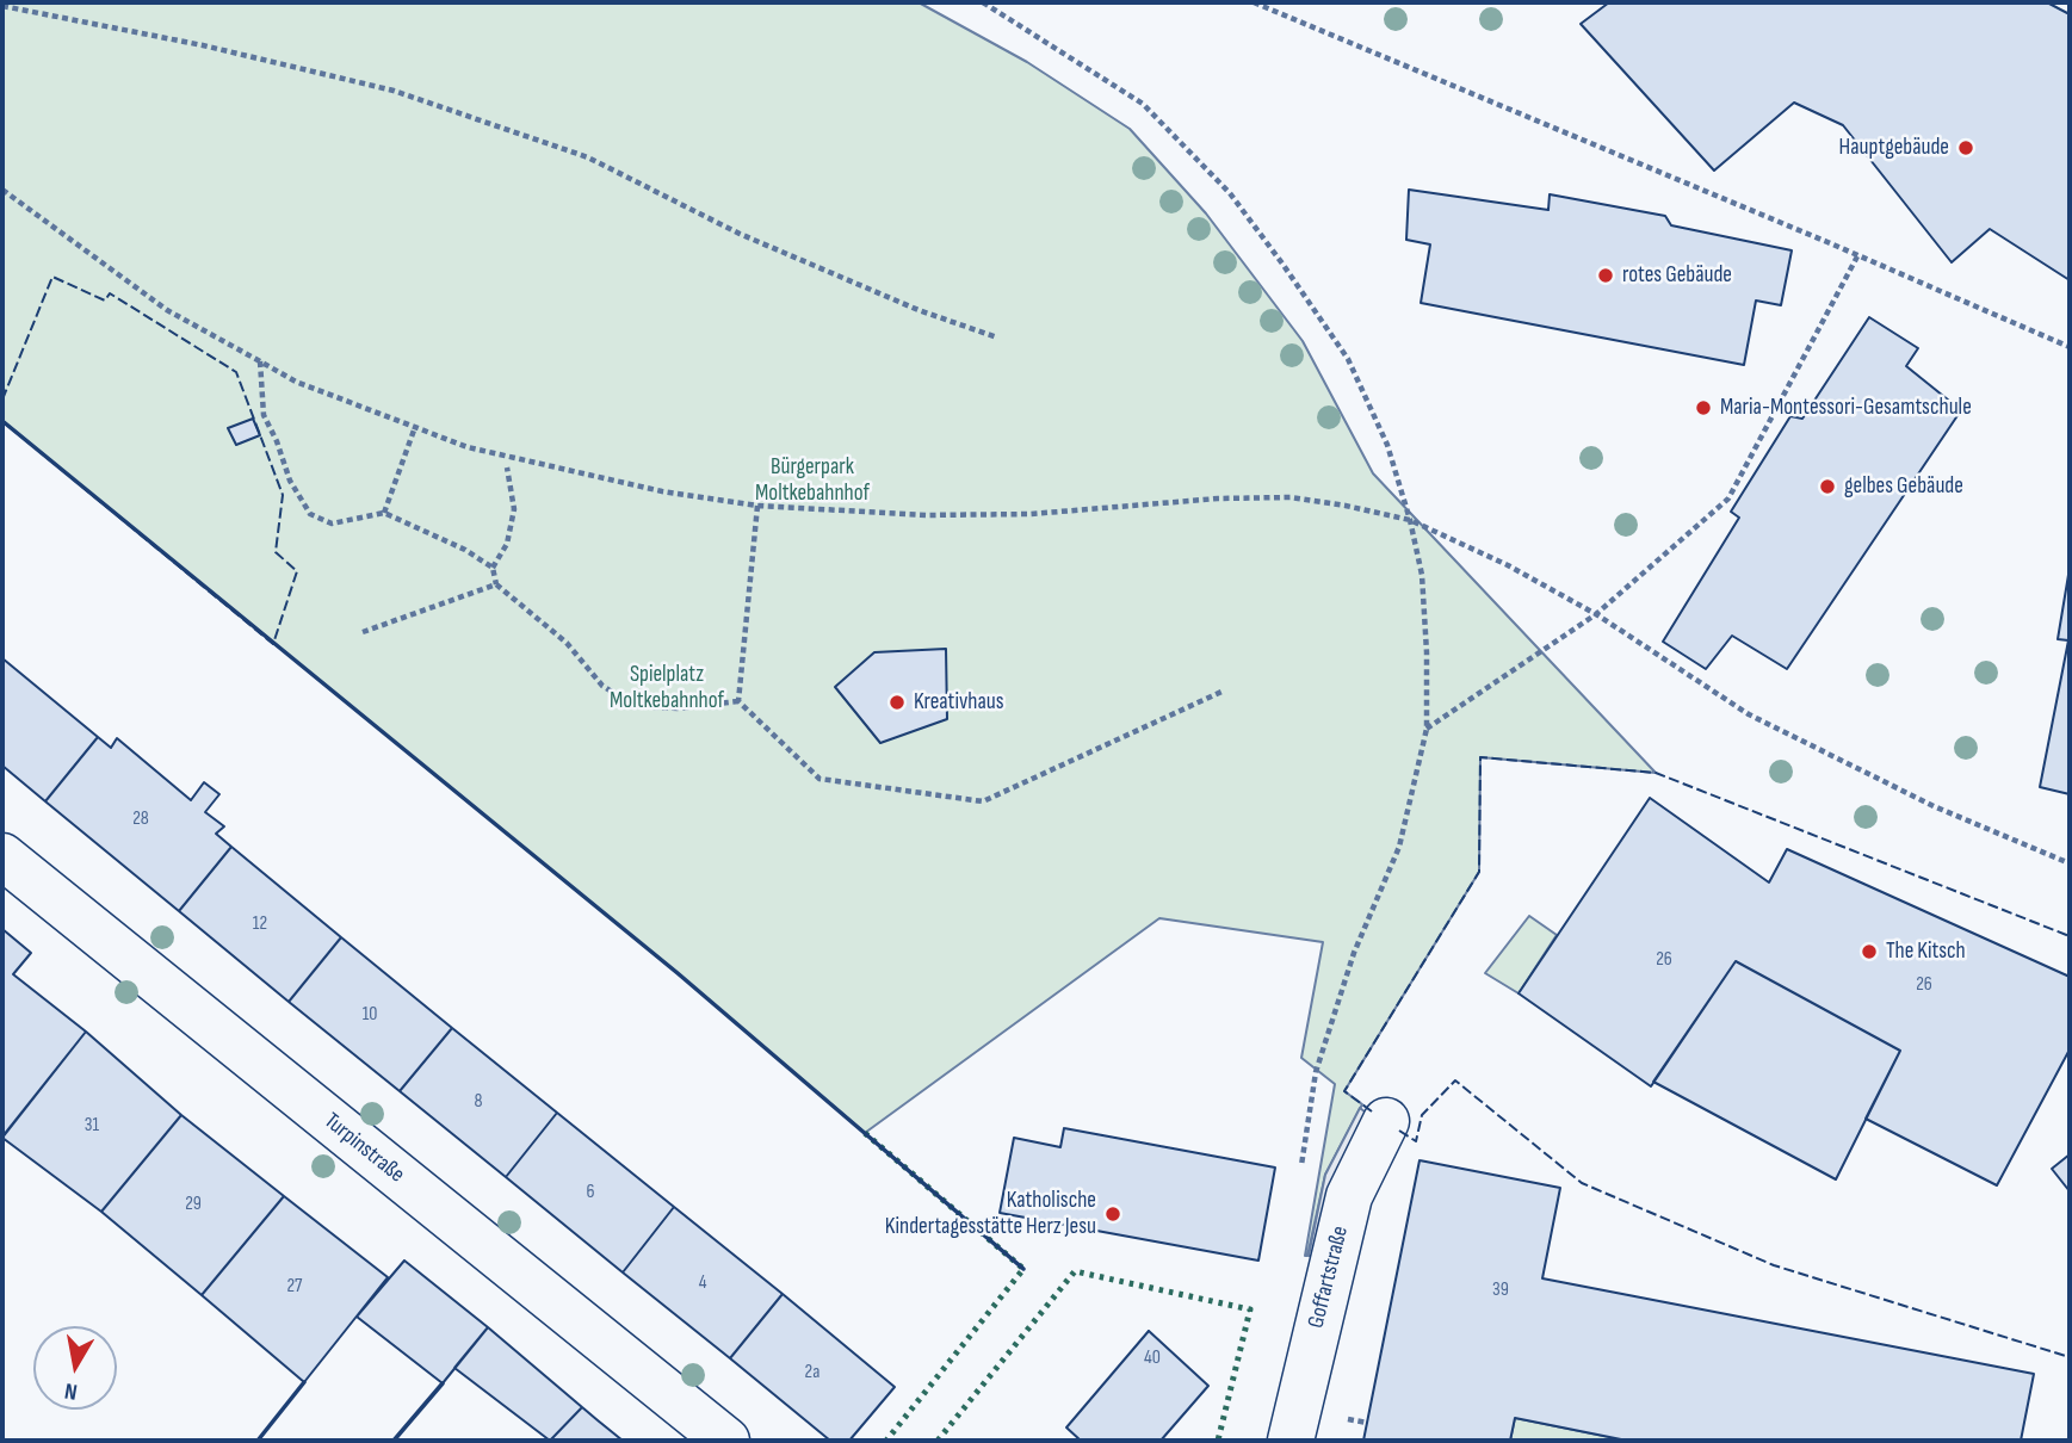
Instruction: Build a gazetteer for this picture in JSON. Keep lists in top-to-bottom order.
{
  "streets": {
    "street": ["Turpinstraße", "Goffartstraße"]
  },
  "parks": ["Bürgerpark Moltkebahnhof", "Spielplatz Moltkebahnhof"],
  "places": [
    "Hauptgebäude",
    "rotes Gebäude",
    "Maria-Montessori-Gesamtschule",
    "gelbes Gebäude",
    "Kreativhaus",
    "The Kitsch",
    "Katholische Kindertagesstätte Herz Jesu"
  ],
  "house_numbers": [
    "28",
    "12",
    "26",
    "26",
    "10",
    "8",
    "31",
    "6",
    "29",
    "4",
    "27",
    "39",
    "40",
    "2a"
  ],
  "north": "bottom"
}
